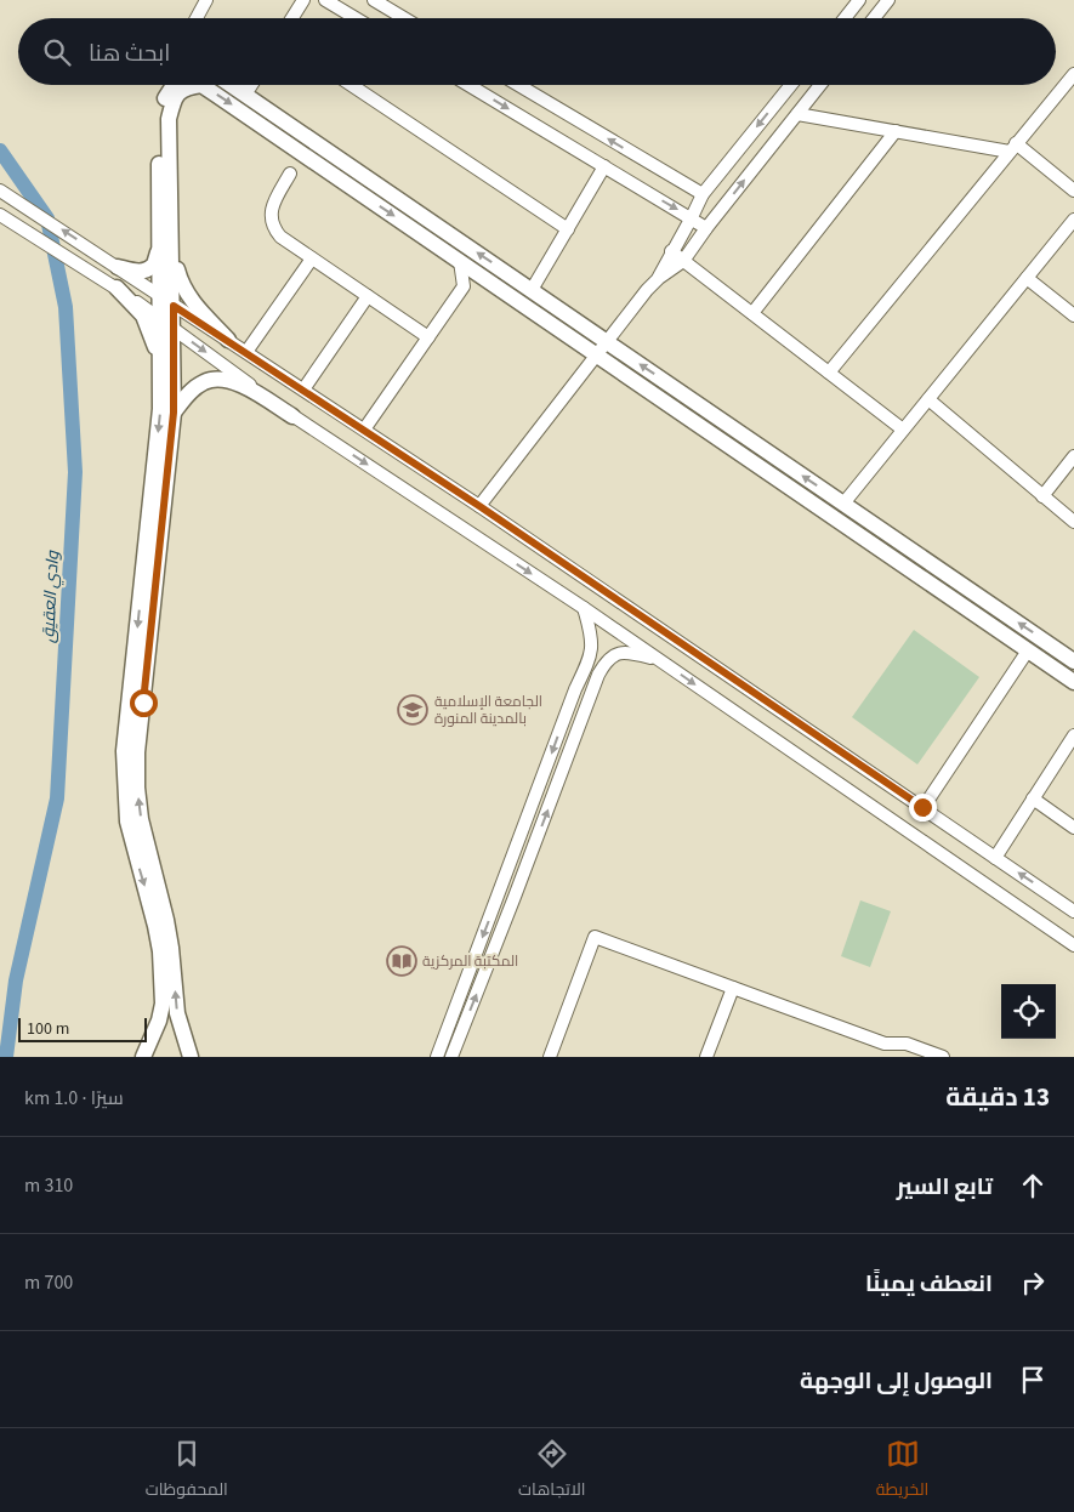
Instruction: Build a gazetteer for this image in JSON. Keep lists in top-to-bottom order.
{
  "water": ["وادي العقيق"],
  "places": {
    "school or university": ["الجامعة الإسلامية بالمدينة المنورة"],
    "library": ["المكتبة المركزية"]
  },
  "scale_bar": "100 m",
  "page": {
    "search": "ابحث هنا",
    "scale": "100 m",
    "heading": ["13 دقيقة", "سيرًا · 1.0 km"],
    "list": [
      ["تابع السير", "310 m"],
      ["انعطف يمينًا", "700 m"],
      "الوصول إلى الوجهة"
    ],
    "nav": ["الخريطة", "الاتجاهات", "المحفوظات"]
  }
}
